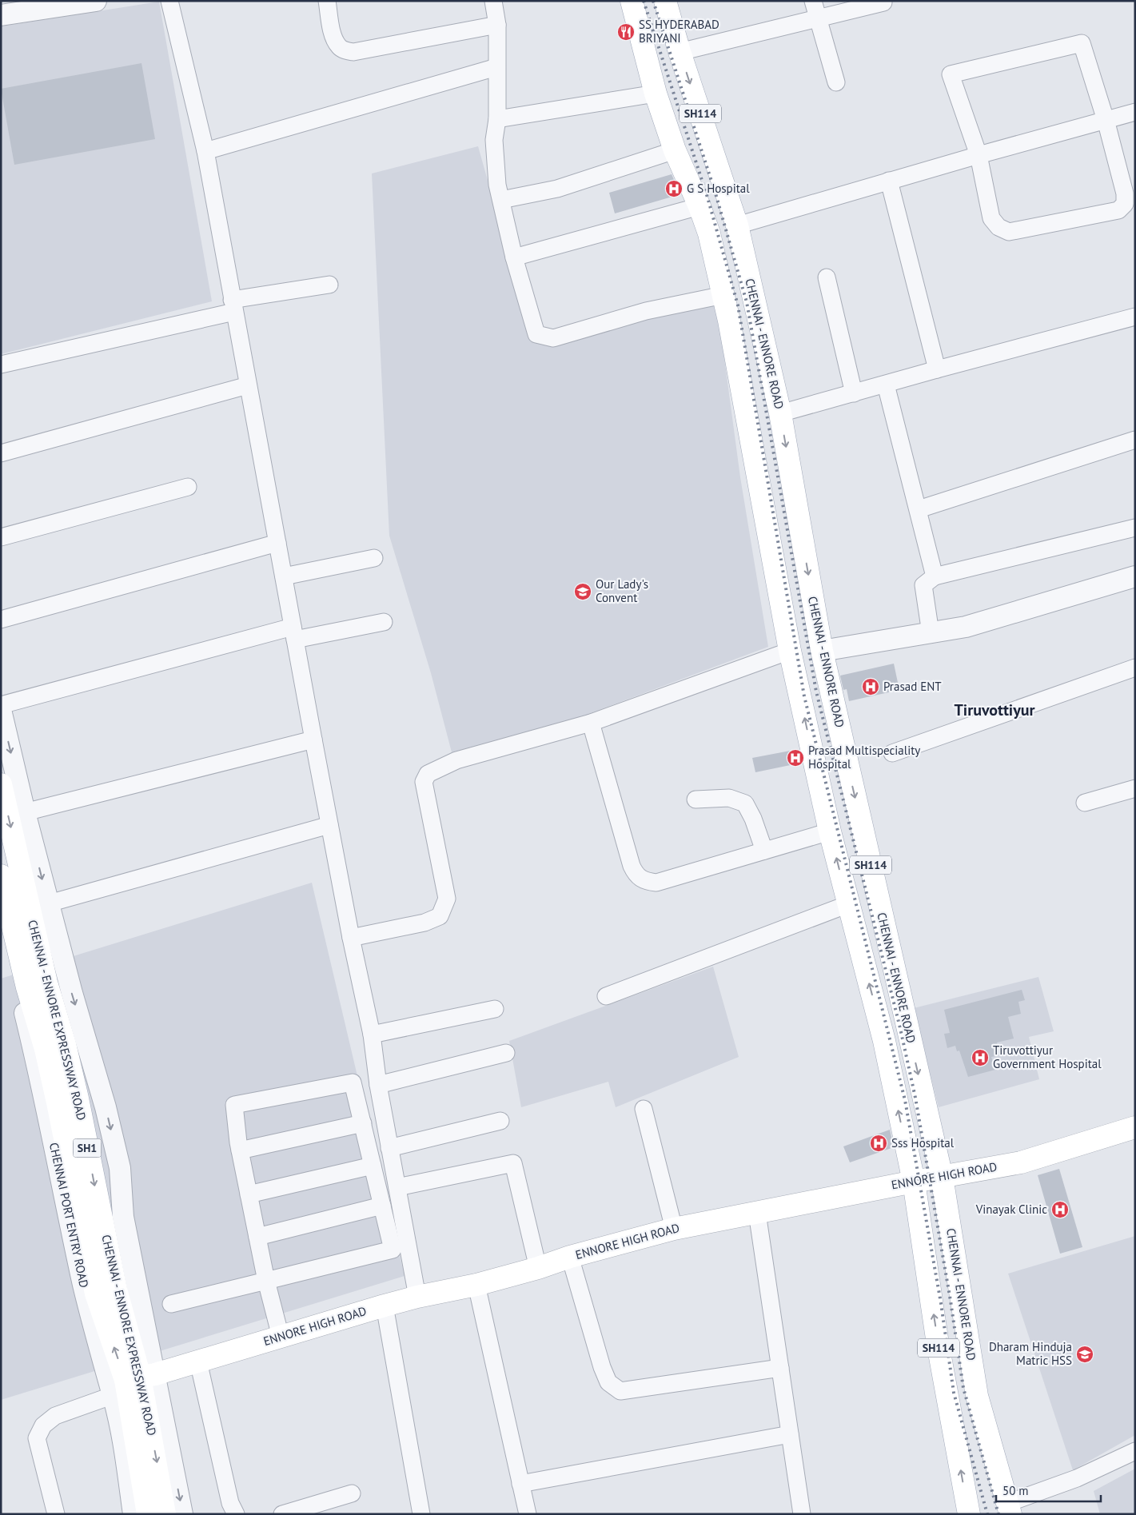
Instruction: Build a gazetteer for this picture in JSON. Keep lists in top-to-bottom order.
{
  "streets": {
    "main road": [
      "SH114",
      "CHENNAI - ENNORE ROAD",
      "CHENNAI - ENNORE EXPRESSWAY ROAD",
      "SH1",
      "ENNORE HIGH ROAD"
    ],
    "street": ["CHENNAI PORT ENTRY ROAD"]
  },
  "crossings": [
    ["SH114", "ENNORE HIGH ROAD"],
    ["CHENNAI - ENNORE ROAD", "ENNORE HIGH ROAD"],
    ["CHENNAI - ENNORE EXPRESSWAY ROAD", "ENNORE HIGH ROAD"],
    ["CHENNAI - ENNORE EXPRESSWAY ROAD", "CHENNAI PORT ENTRY ROAD"],
    ["ENNORE HIGH ROAD", "CHENNAI PORT ENTRY ROAD"]
  ],
  "districts": ["Tiruvottiyur"],
  "places": {
    "restaurant": ["SS HYDERABAD BRIYANI"],
    "hospital": [
      "G S Hospital",
      "Prasad ENT",
      "Prasad Multispeciality Hospital",
      "Tiruvottiyur Government Hospital",
      "Sss Hospital",
      "Vinayak Clinic"
    ],
    "school or university": ["Our Lady's Convent", "Dharam Hinduja Matric HSS"]
  },
  "scale_bar": "50 m"
}
